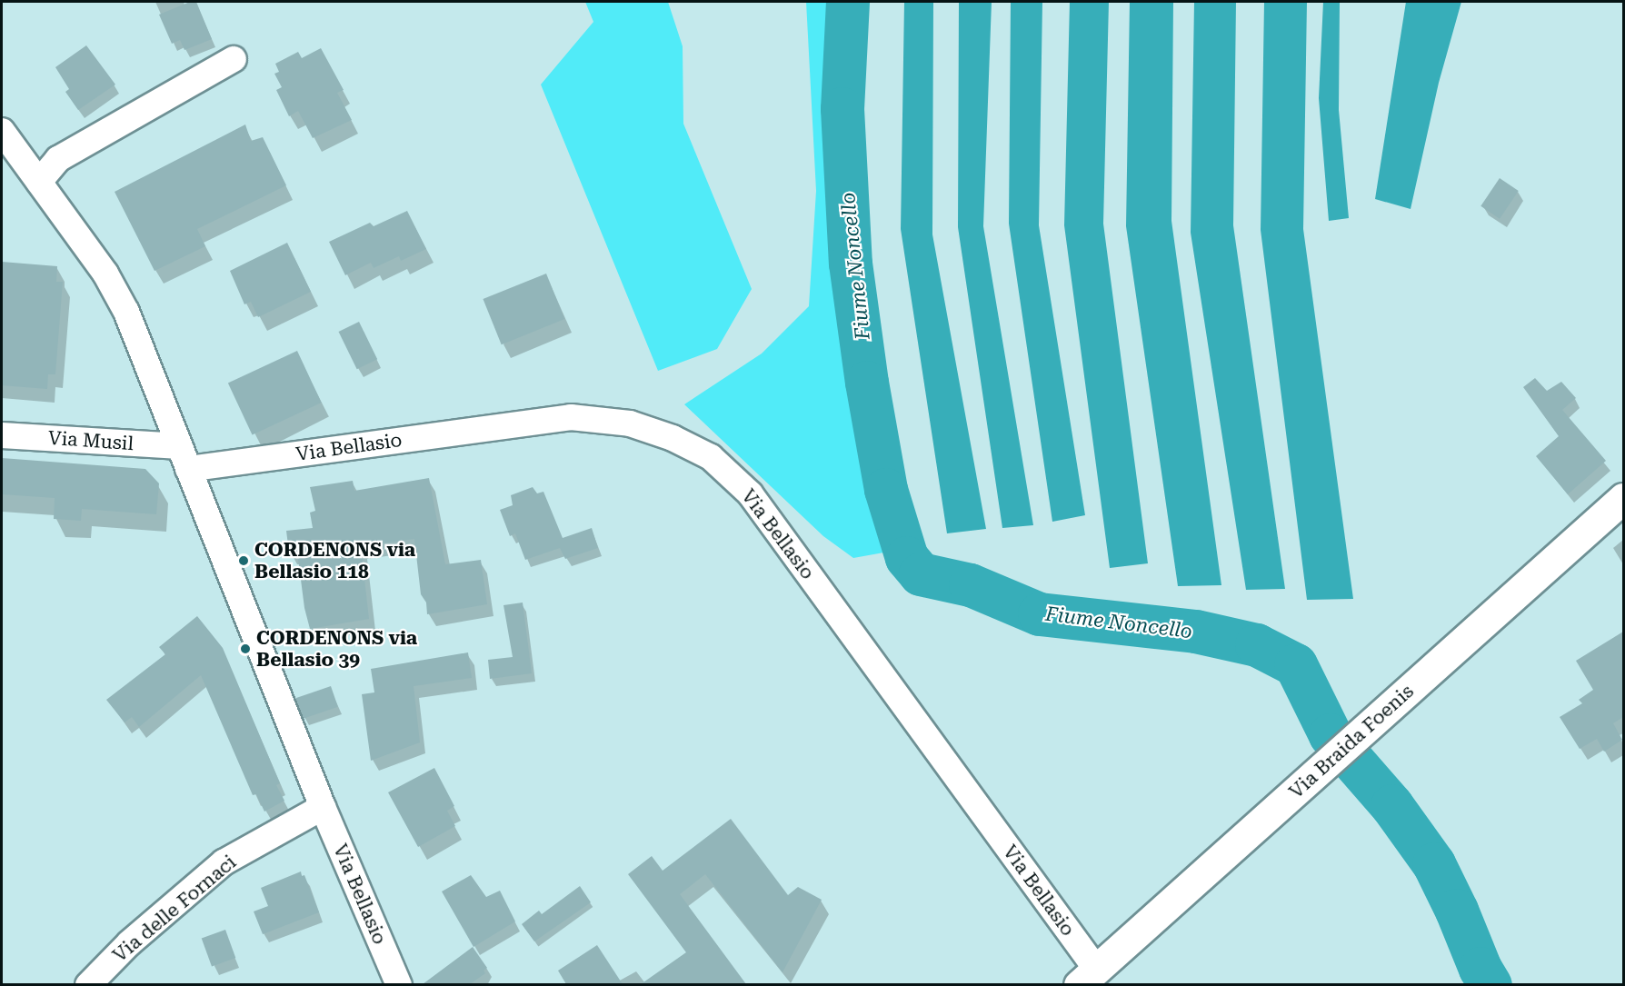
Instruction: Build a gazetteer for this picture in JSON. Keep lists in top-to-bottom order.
{
  "streets": {
    "street": [
      "Via Musil",
      "Via Bellasio",
      "Via Braida Foenis",
      "Via delle Fornaci"
    ]
  },
  "crossings": [
    ["Via Musil", "Via Bellasio"],
    ["Via Bellasio", "Via Braida Foenis"],
    ["Via Bellasio", "Via delle Fornaci"]
  ],
  "water": ["Fiume Noncello"],
  "places": ["CORDENONS via Bellasio 118", "CORDENONS via Bellasio 39"]
}
